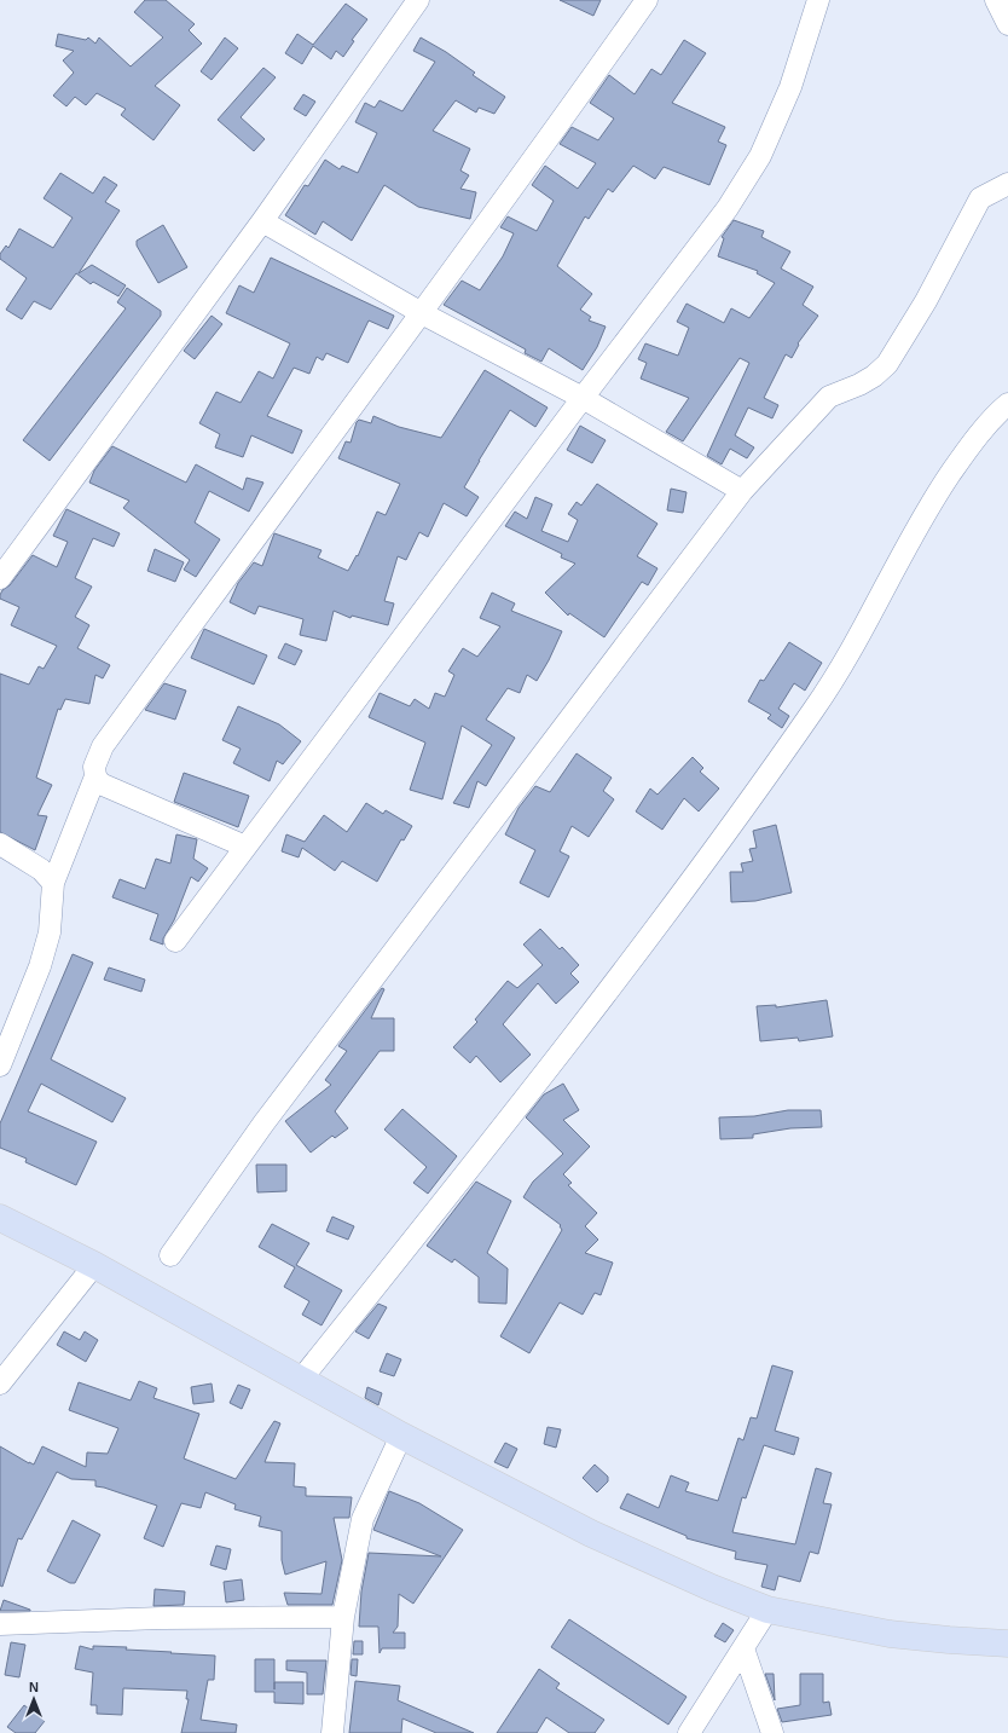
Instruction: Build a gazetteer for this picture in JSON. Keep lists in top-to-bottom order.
{
  "north": "top"
}
